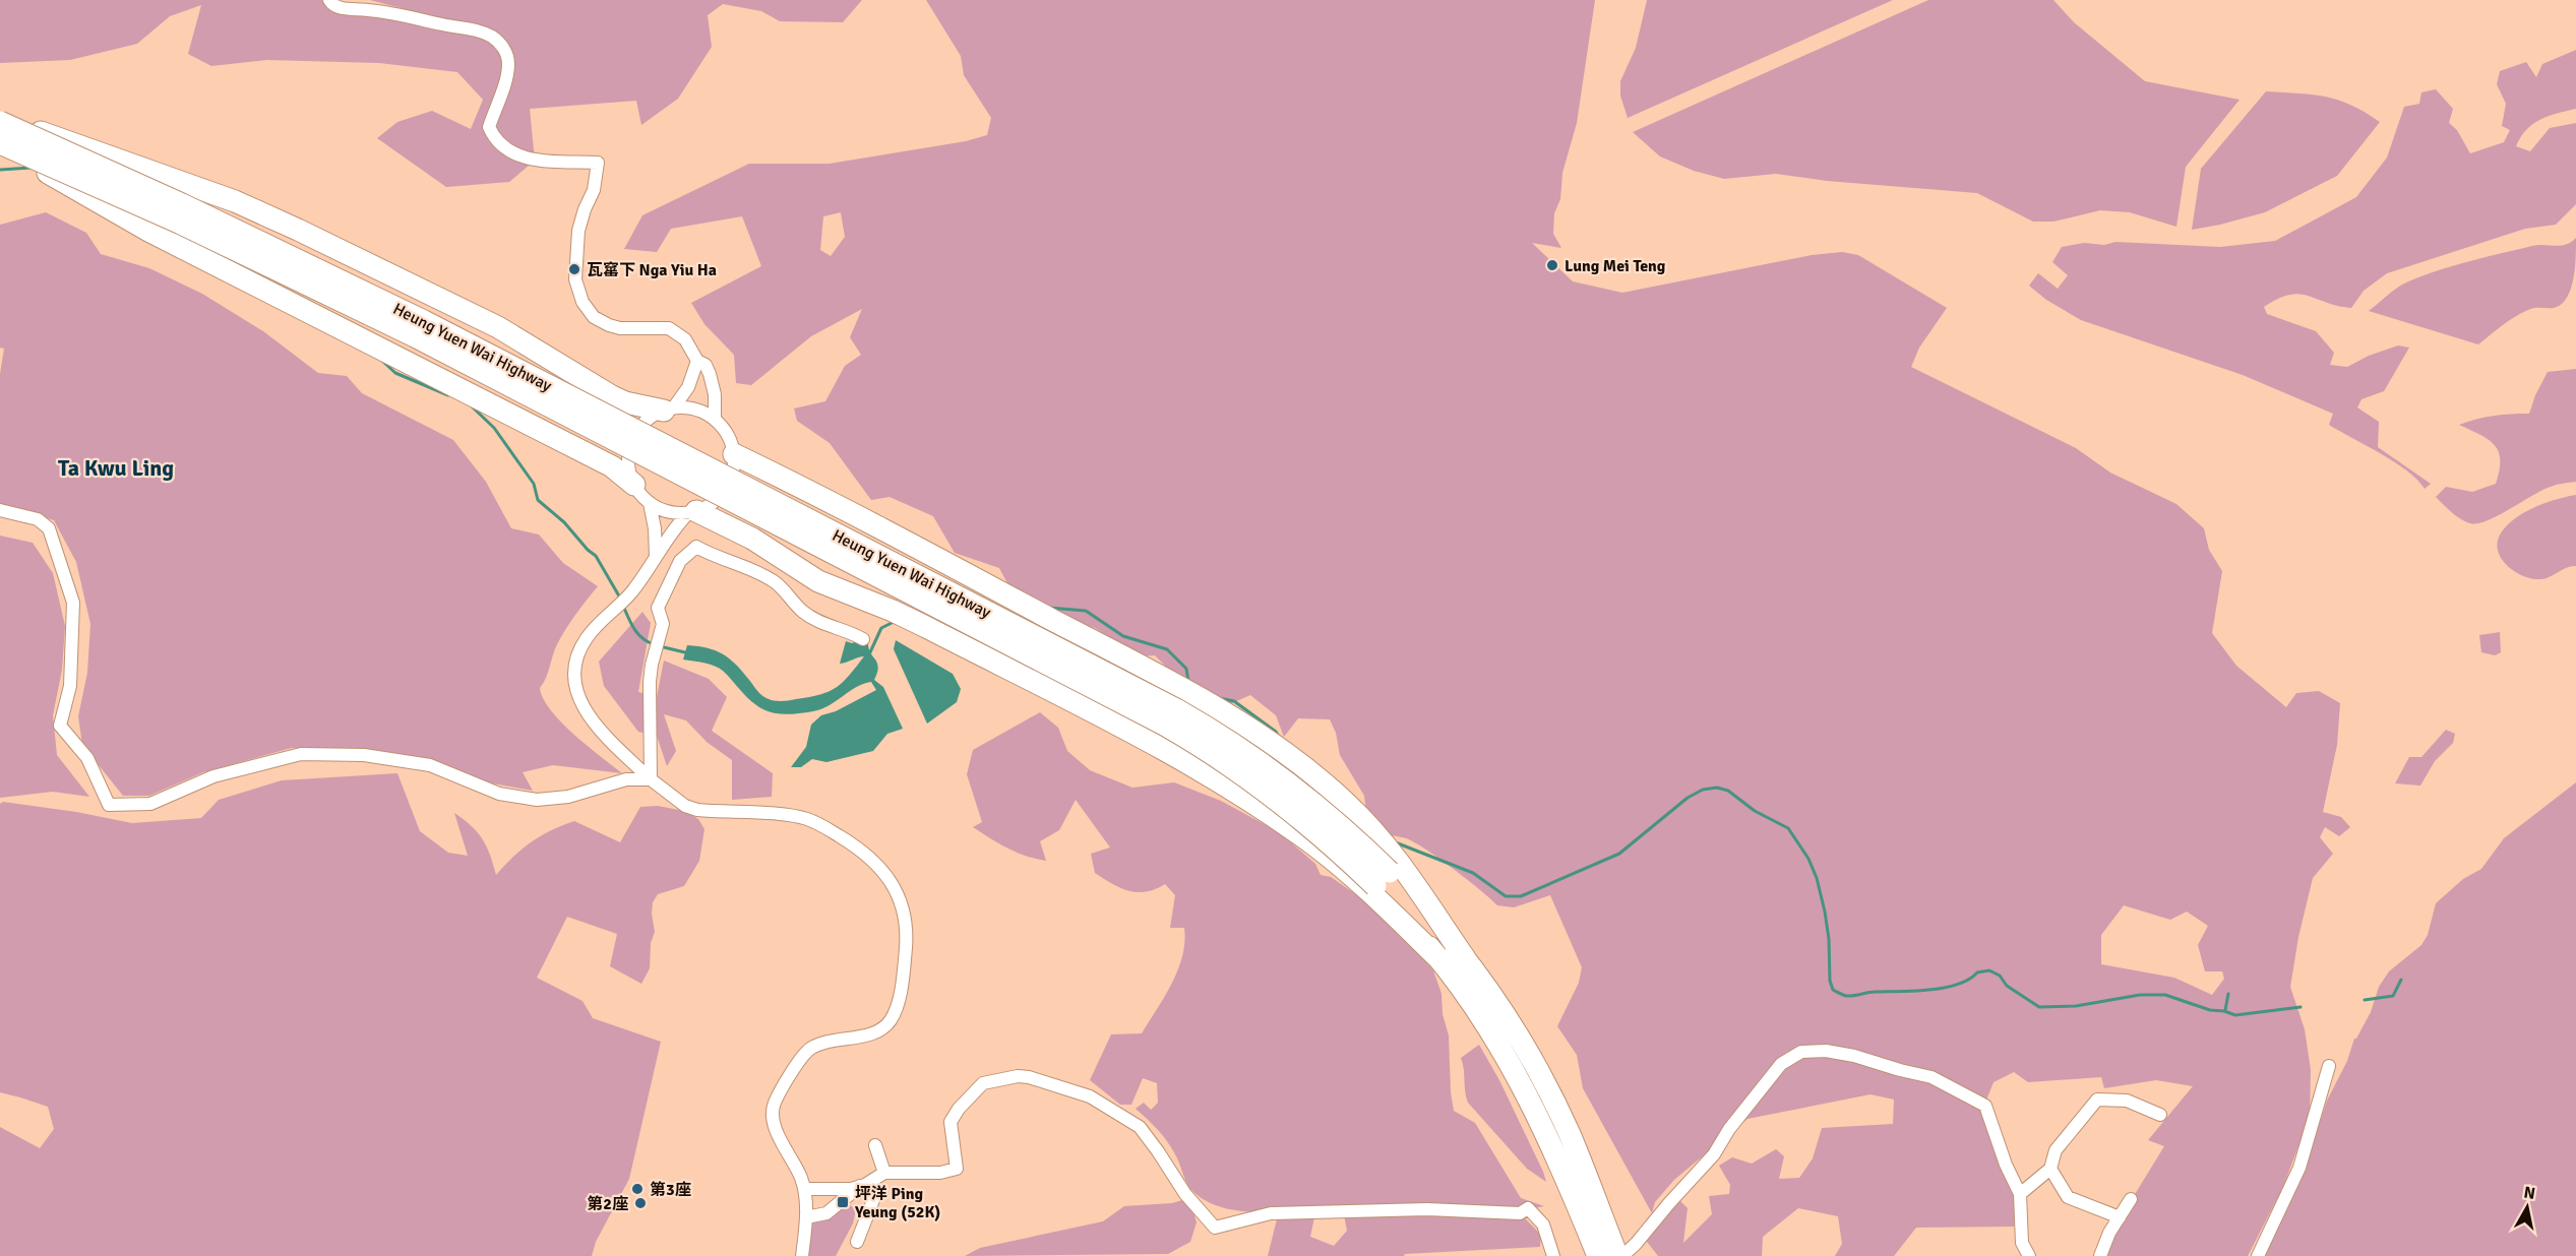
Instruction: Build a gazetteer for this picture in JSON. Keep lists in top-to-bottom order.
{
  "streets": {
    "highway": ["Heung Yuen Wai Highway"]
  },
  "districts": ["Ta Kwu Ling"],
  "places": {
    "other": [
      "Lung Mei Teng",
      "瓦窰下 Nga Yiu Ha",
      "第3座",
      "第2座"
    ],
    "transit": ["坪洋 Ping Yeung (52K)"]
  },
  "north": "top"
}
